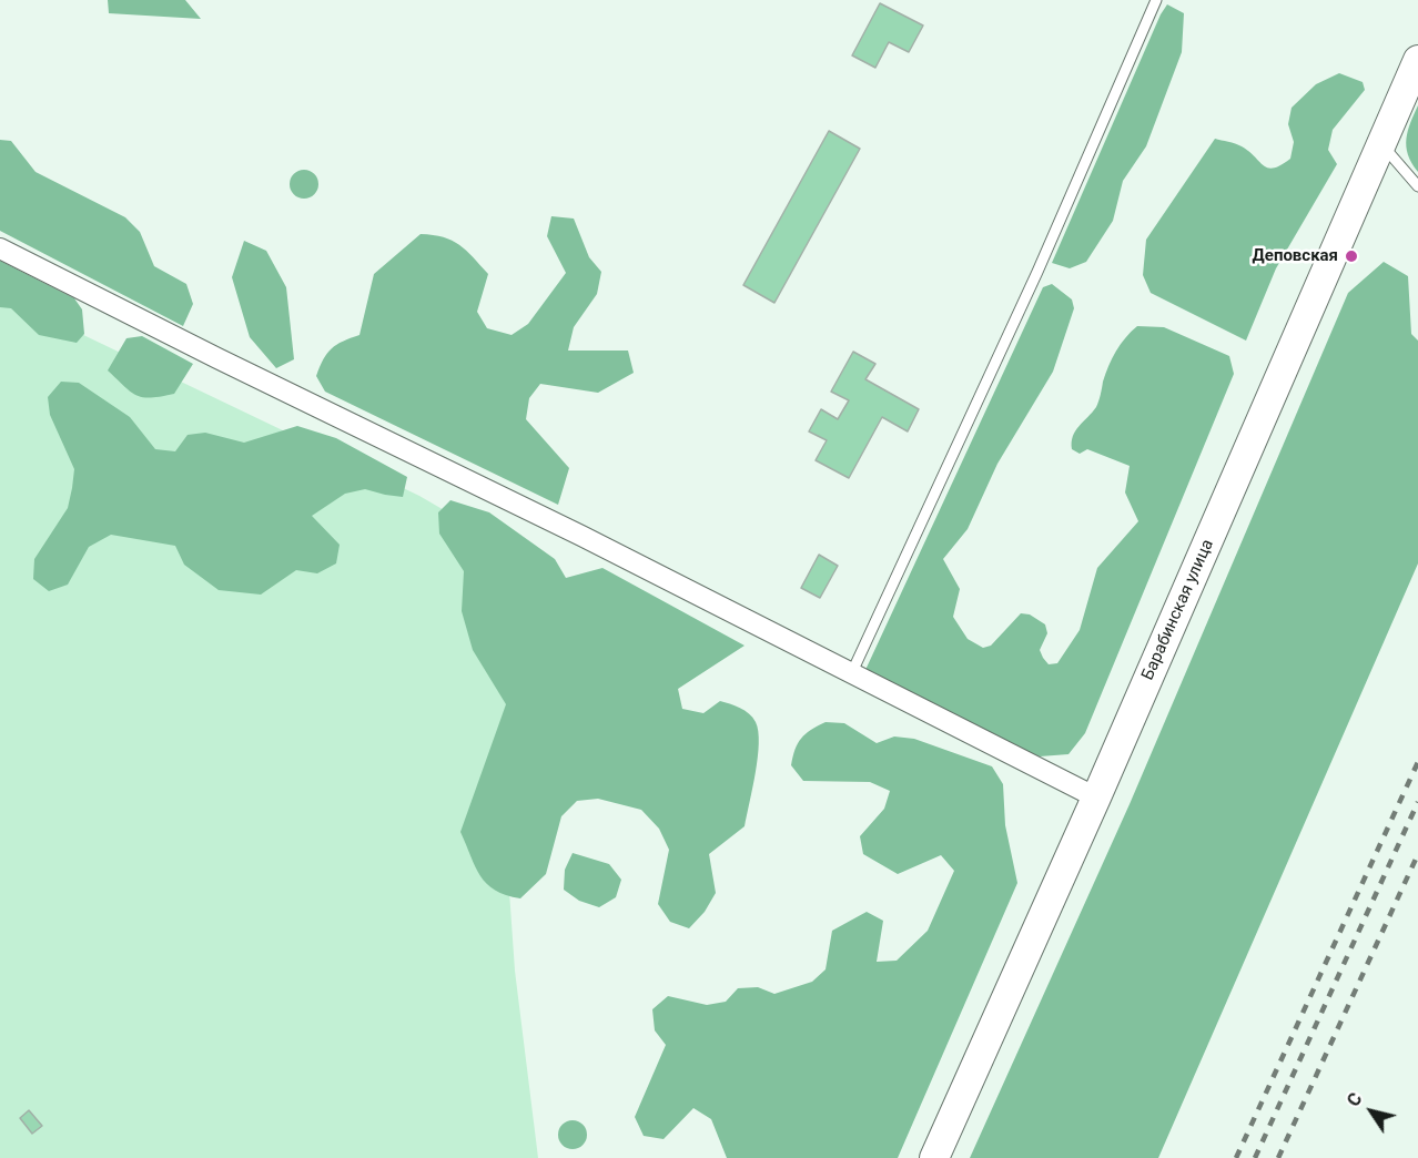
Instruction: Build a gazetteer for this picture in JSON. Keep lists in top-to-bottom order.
{
  "streets": {
    "main road": ["Барабинская улица"]
  },
  "places": ["Деповская"],
  "north": "top left"
}
